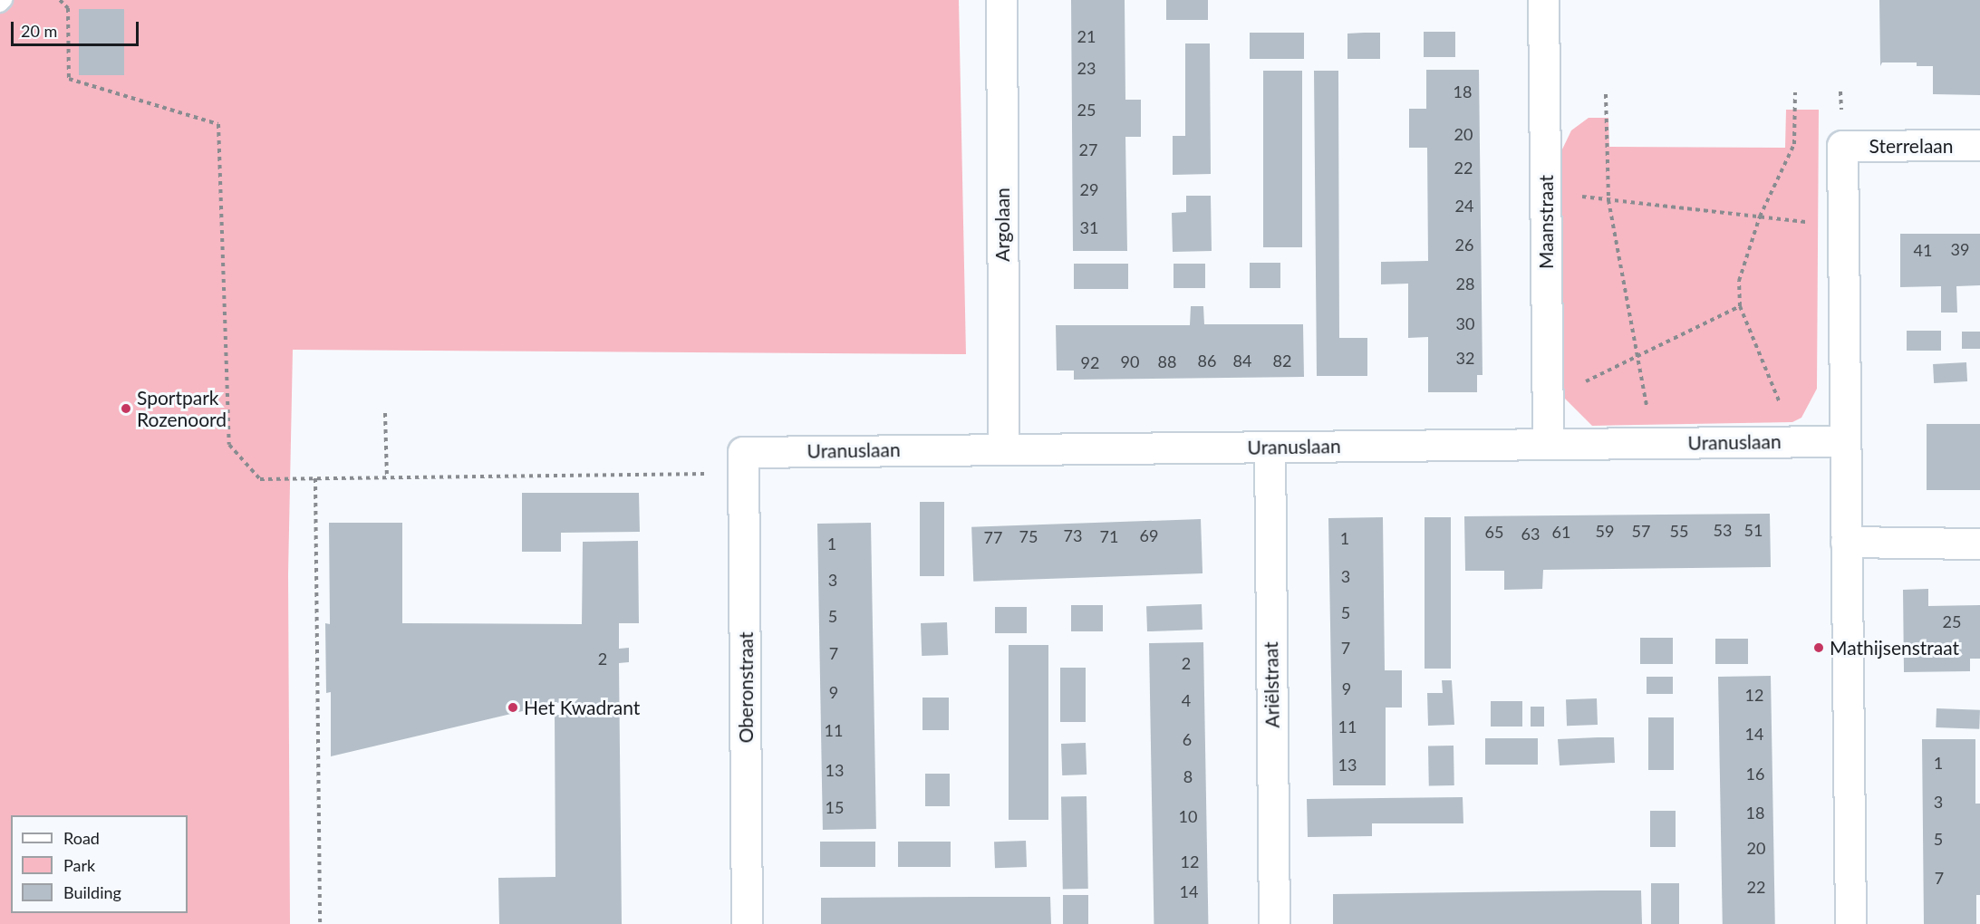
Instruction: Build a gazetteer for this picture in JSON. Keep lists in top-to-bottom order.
{
  "streets": {
    "street": [
      "Sterrelaan",
      "Maanstraat",
      "Argolaan",
      "Uranuslaan",
      "Ariëlstraat",
      "Oberonstraat"
    ]
  },
  "crossings": [
    ["Maanstraat", "Uranuslaan"],
    ["Argolaan", "Uranuslaan"],
    ["Uranuslaan", "Ariëlstraat"],
    ["Uranuslaan", "Oberonstraat"]
  ],
  "places": ["Sportpark Rozenoord", "Mathijsenstraat", "Het Kwadrant"],
  "house_numbers": [
    "21",
    "23",
    "18",
    "25",
    "20",
    "27",
    "22",
    "29",
    "24",
    "31",
    "26",
    "39",
    "41",
    "28",
    "30",
    "32",
    "86",
    "84",
    "82",
    "90",
    "88",
    "92",
    "53",
    "51",
    "59",
    "57",
    "55",
    "65",
    "61",
    "63",
    "73",
    "69",
    "75",
    "71",
    "77",
    "1",
    "1",
    "3",
    "3",
    "5",
    "5",
    "25",
    "7",
    "7",
    "2",
    "2",
    "9",
    "9",
    "12",
    "4",
    "11",
    "11",
    "14",
    "6",
    "1",
    "13",
    "13",
    "16",
    "8",
    "3",
    "15",
    "18",
    "10",
    "5",
    "20",
    "12",
    "7",
    "22",
    "14"
  ],
  "legend": ["Road", "Park", "Building"],
  "scale_bar": "20 m"
}
